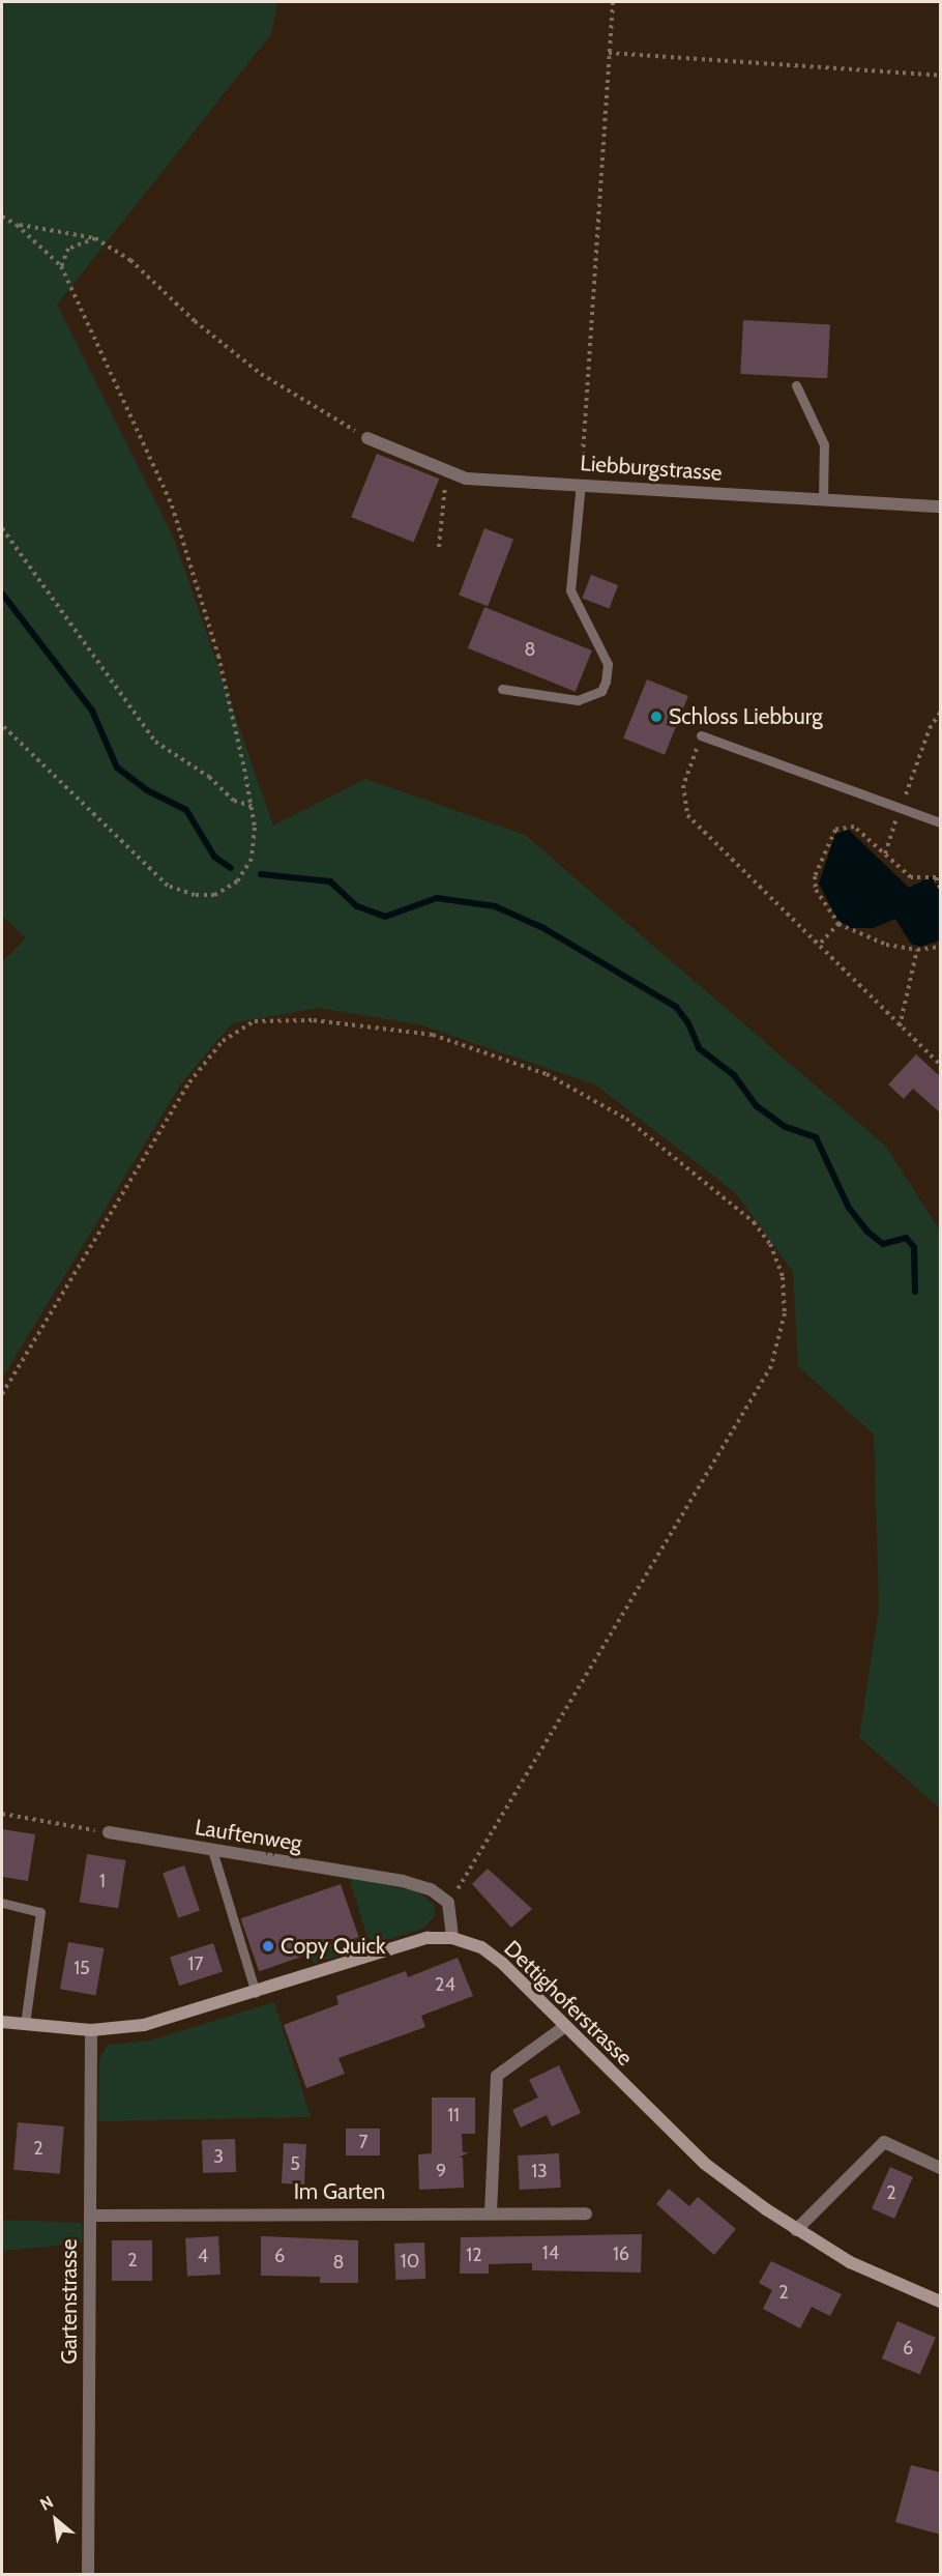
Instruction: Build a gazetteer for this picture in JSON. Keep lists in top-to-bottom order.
{
  "streets": {
    "street": [
      "Liebburgstrasse",
      "Lauftenweg",
      "Dettighoferstrasse",
      "Im Garten",
      "Gartenstrasse"
    ]
  },
  "crossings": [
    ["Dettighoferstrasse", "Gartenstrasse"],
    ["Im Garten", "Gartenstrasse"]
  ],
  "places": ["Schloss Liebburg", "Copy Quick"],
  "house_numbers": [
    "8",
    "1",
    "17",
    "15",
    "24",
    "11",
    "7",
    "2",
    "3",
    "5",
    "9",
    "13",
    "2",
    "14",
    "16",
    "12",
    "4",
    "6",
    "2",
    "10",
    "8",
    "2",
    "6"
  ],
  "north": "top left"
}
